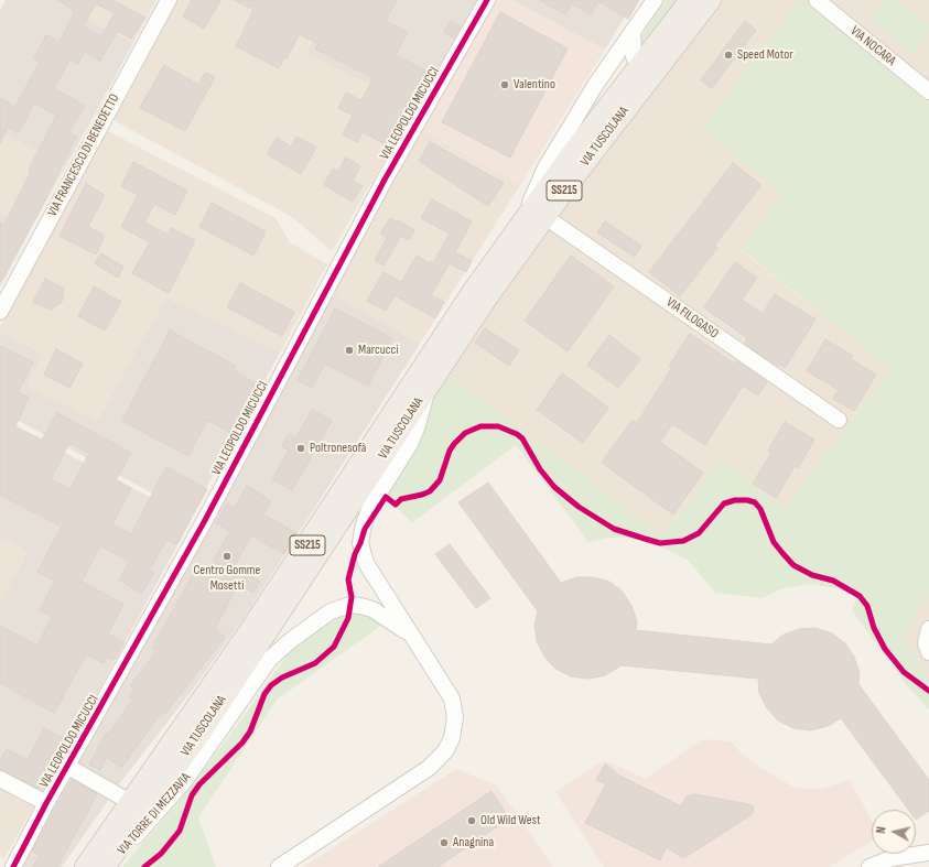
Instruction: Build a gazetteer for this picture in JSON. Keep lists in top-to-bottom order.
{
  "streets": {
    "main road": ["VIA TUSCOLANA", "SS215"],
    "street": [
      "VIA NOCARA",
      "VIA LEOPOLDO MICUCCI",
      "VIA FRANCESCO DI BENEDETTO",
      "VIA FILOGASO",
      "VIA TORRE DI MEZZAVIA"
    ]
  },
  "crossings": [
    ["VIA TUSCOLANA", "VIA FILOGASO"],
    ["VIA TUSCOLANA", "VIA TORRE DI MEZZAVIA"]
  ],
  "places": [
    "Speed Motor",
    "Valentino",
    "Marcucci",
    "Poltronesofà",
    "Centro Gomme Mosetti",
    "Old Wild West",
    "Anagnina"
  ],
  "north": "left"
}
